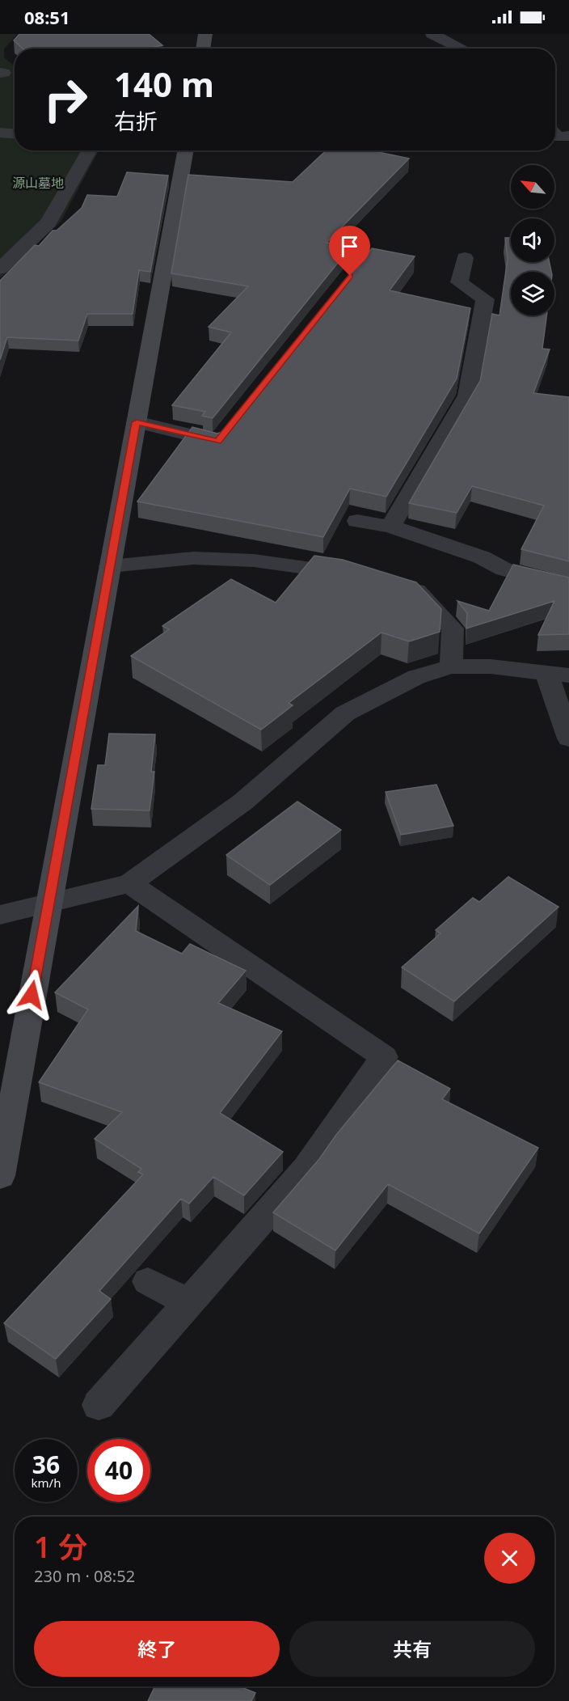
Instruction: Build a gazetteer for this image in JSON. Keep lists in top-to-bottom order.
{
  "parks": ["源山墓地"],
  "north": "top left",
  "page": {
    "status": "08:51",
    "turn": ["140 m", "右折"],
    "speed": "36 km/h",
    "limit": "40",
    "heading": ["1 分", "230 m · 08:52"],
    "buttons": ["終了", "共有"]
  }
}
